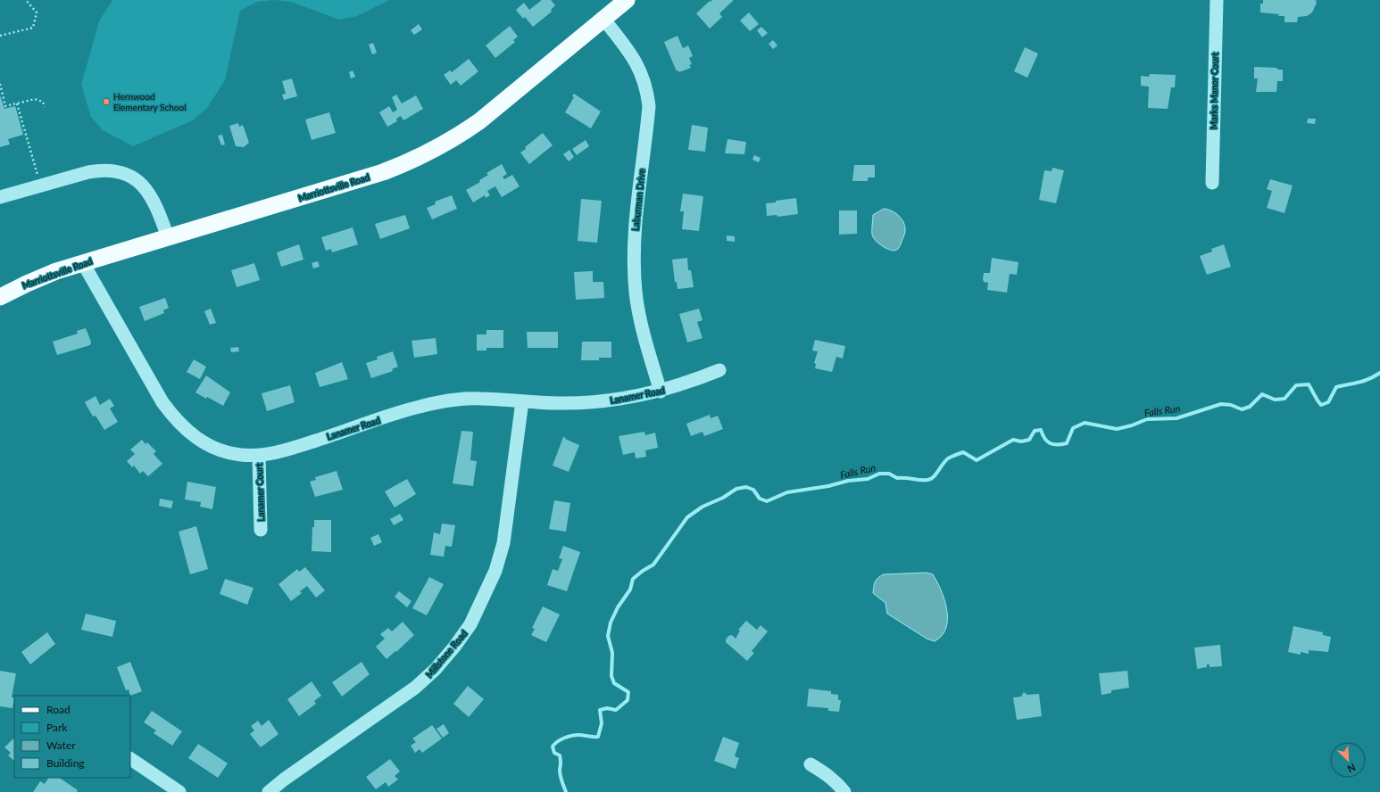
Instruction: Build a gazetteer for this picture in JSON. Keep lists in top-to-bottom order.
{
  "streets": {
    "main road": ["Marriottsville Road"],
    "street": [
      "Marks Manor Court",
      "Laburman Drive",
      "Lanamer Road",
      "Lanamer Court",
      "Millstone Road"
    ]
  },
  "crossings": [
    ["Marriottsville Road", "Laburman Drive"],
    ["Marriottsville Road", "Lanamer Road"],
    ["Laburman Drive", "Lanamer Road"],
    ["Lanamer Road", "Lanamer Court"],
    ["Lanamer Road", "Millstone Road"]
  ],
  "water": ["Falls Run"],
  "places": ["Hernwood Elementary School"],
  "legend": [
    "Road",
    "Park",
    "Water",
    "Building"
  ],
  "north": "bottom right"
}
